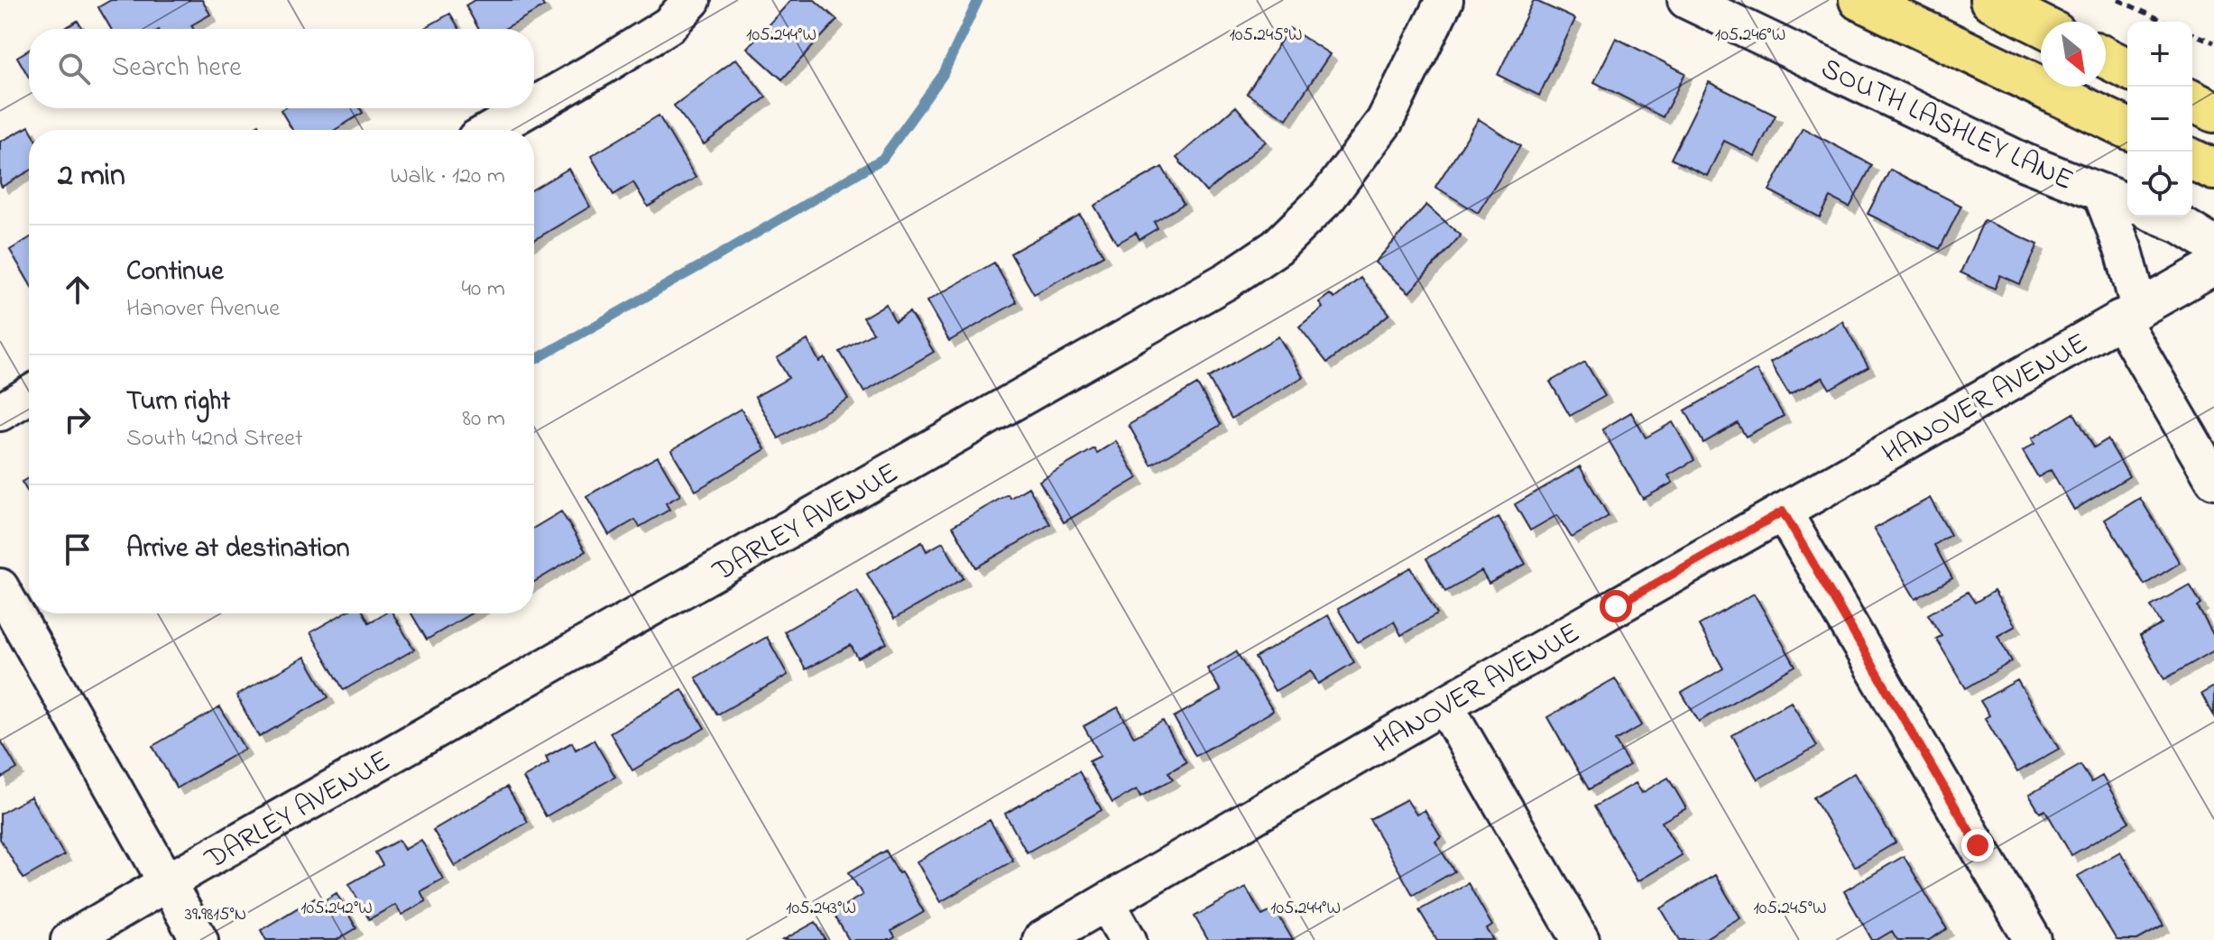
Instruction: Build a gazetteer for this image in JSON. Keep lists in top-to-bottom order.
{
  "streets": {
    "street": ["SOUTH LASHLEY LANE", "HANOVER AVENUE", "DARLEY AVENUE"]
  },
  "north": "bottom right",
  "page": {
    "map_buttons": ["+", "−"],
    "search": "Search here",
    "heading": ["2 min", "Walk · 120 m"],
    "list": [
      ["Continue", "Hanover Avenue", "40 m"],
      ["Turn right", "South 42nd Street", "80 m"],
      "Arrive at destination"
    ]
  },
  "coordinates": [
    "105.246°W",
    "105.244°W",
    "105.245°W",
    "105.242°W",
    "105.243°W",
    "39.9815°N"
  ]
}
